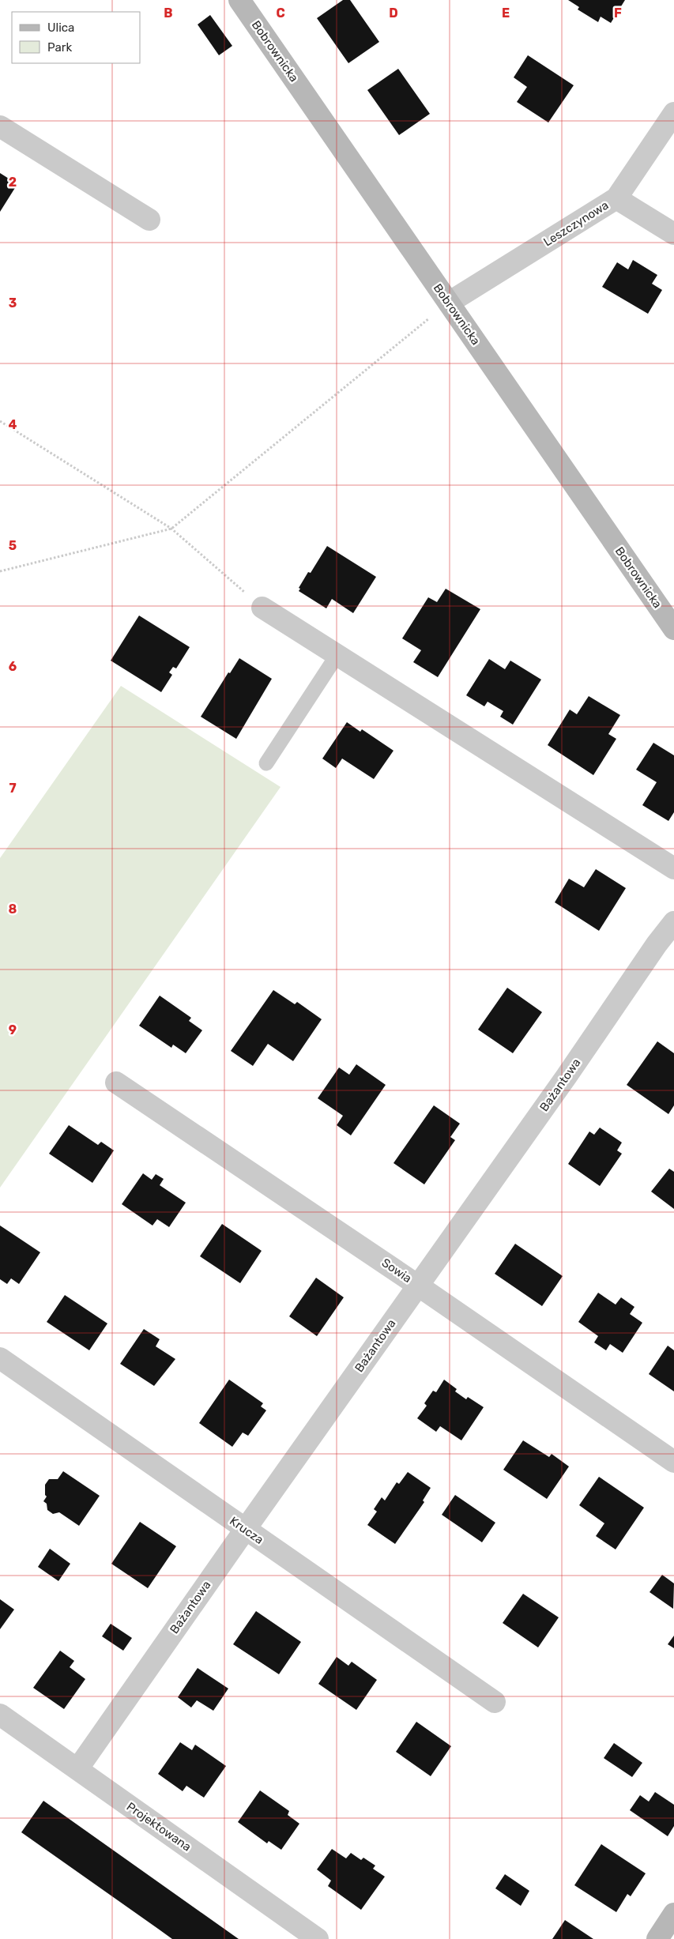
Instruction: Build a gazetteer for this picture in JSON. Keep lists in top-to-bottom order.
{
  "streets": {
    "street": [
      "Bobrownicka",
      "Leszczynowa",
      "Bażantowa",
      "Sowia",
      "Krucza",
      "Projektowana"
    ]
  },
  "crossings": [
    ["Bobrownicka", "Leszczynowa"],
    ["Bażantowa", "Sowia"],
    ["Bażantowa", "Krucza"],
    ["Bażantowa", "Projektowana"]
  ],
  "legend": ["Ulica", "Park"],
  "grid": {
    "columns": [
      "B",
      "C",
      "D",
      "E",
      "F"
    ],
    "rows": [
      "2",
      "3",
      "4",
      "5",
      "6",
      "7",
      "8",
      "9"
    ]
  }
}
